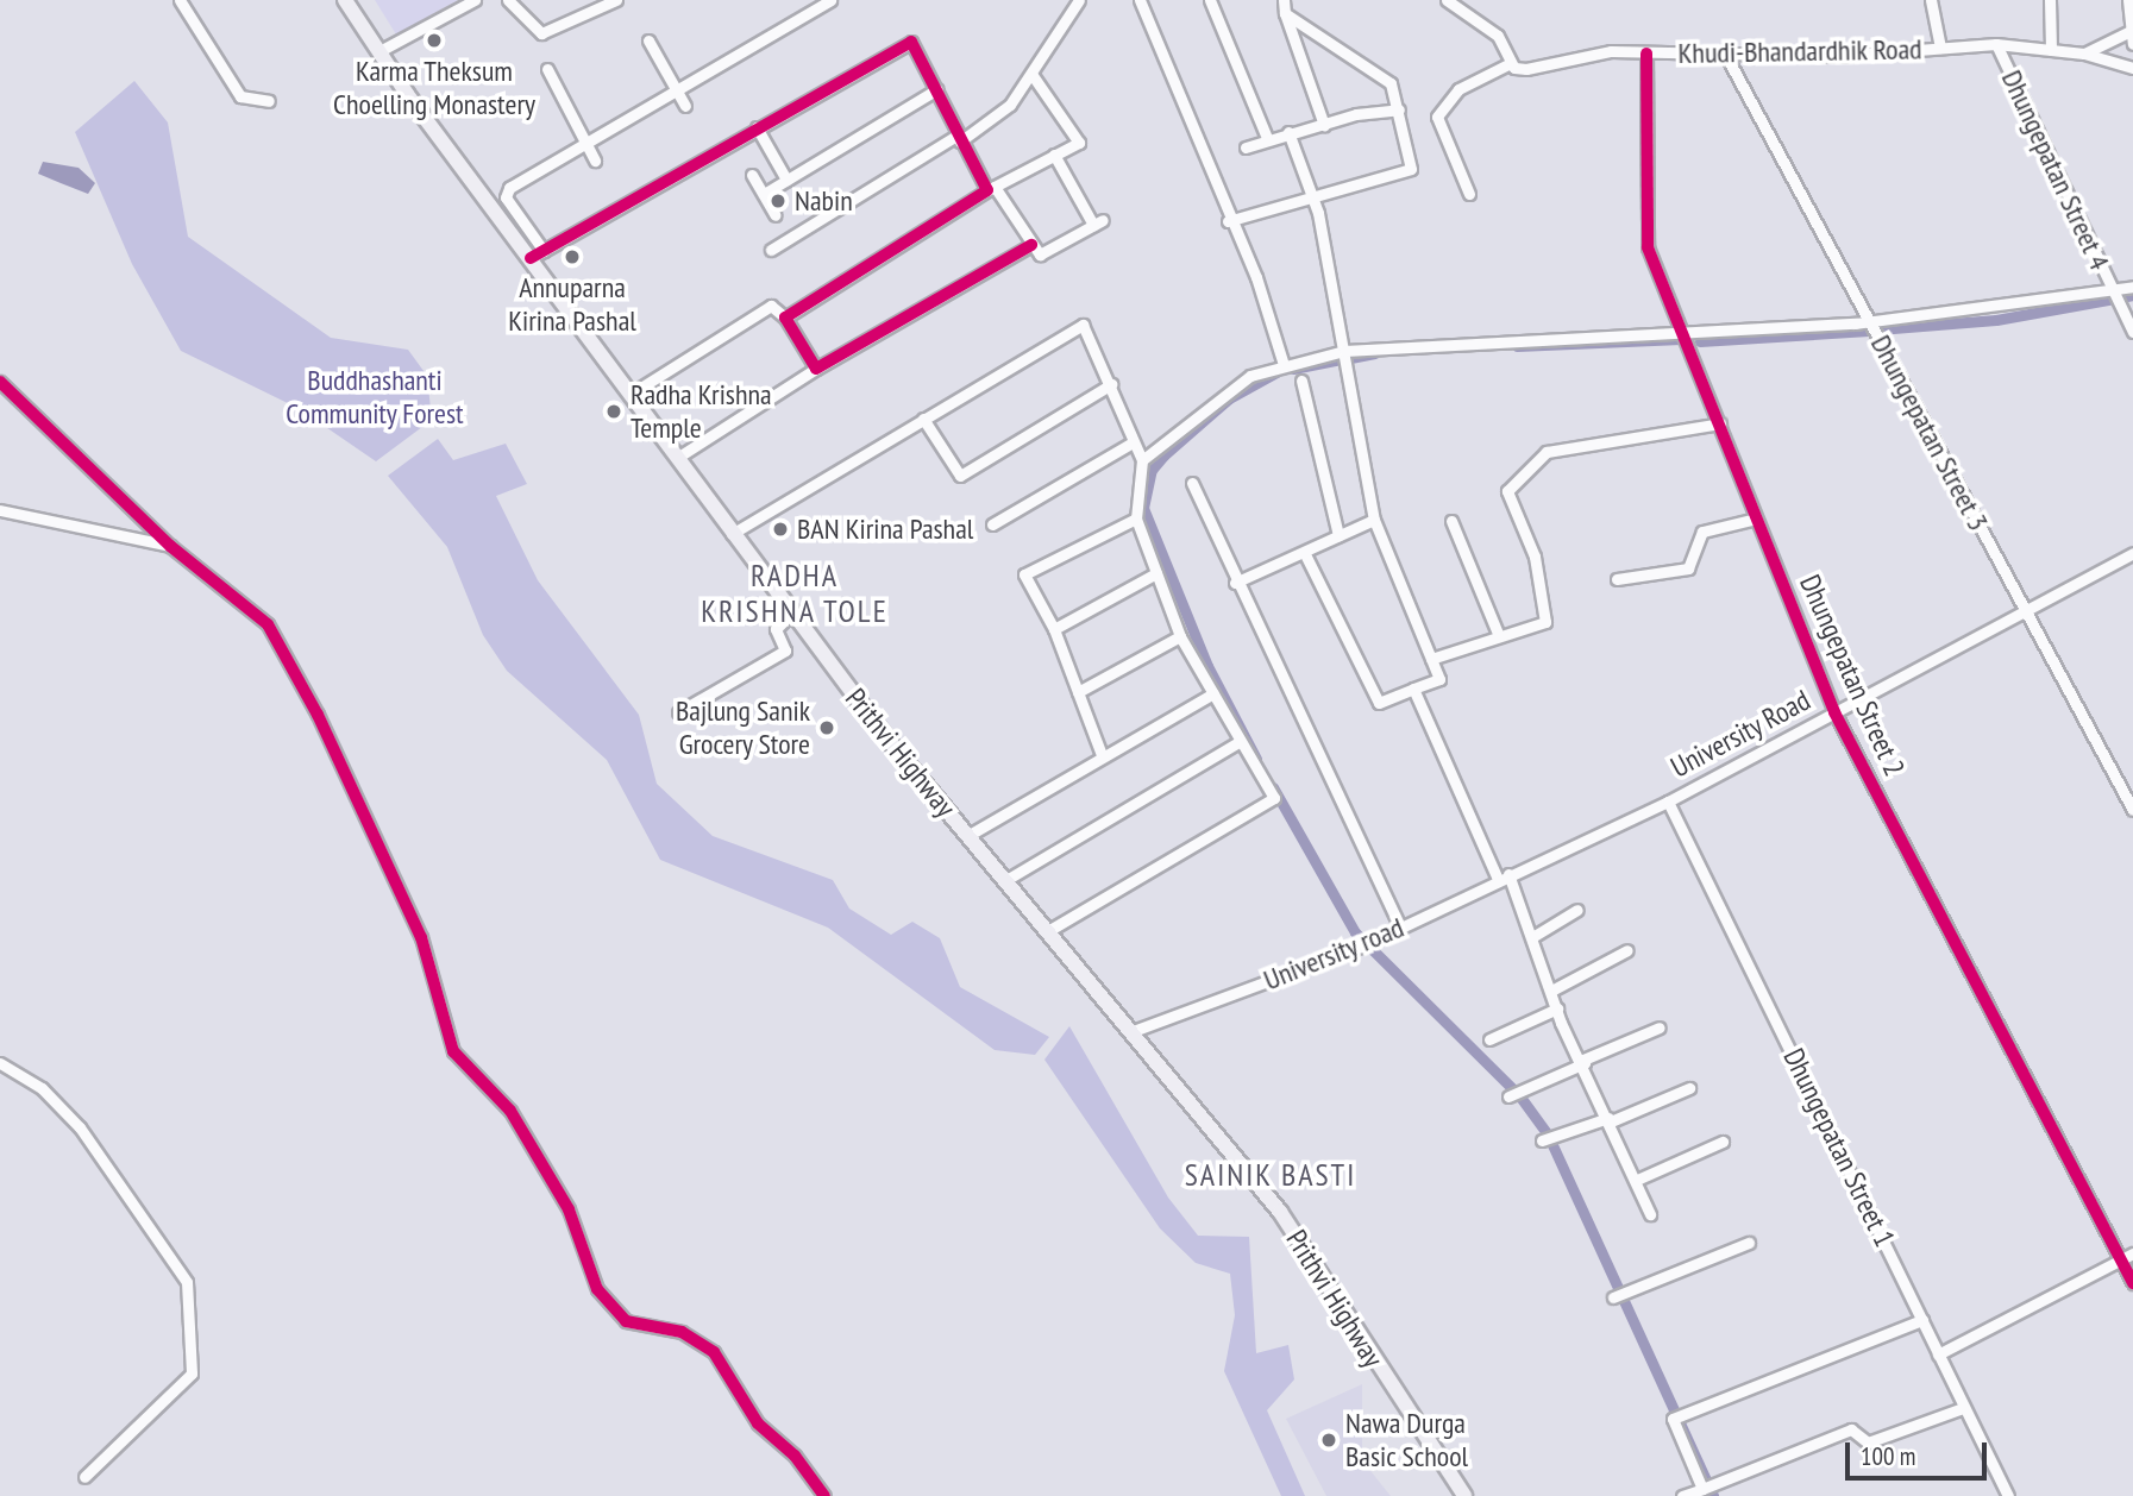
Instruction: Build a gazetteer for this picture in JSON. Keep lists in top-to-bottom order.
{
  "streets": {
    "highway": ["Prithvi Highway"],
    "street": [
      "Khudi-Bhandardhik Road",
      "Dhungepatan Street 4",
      "Dhungepatan Street 3",
      "Dhungepatan Street 2",
      "University Road",
      "University road",
      "Dhungepatan Street 1"
    ]
  },
  "crossings": [
    ["Khudi-Bhandardhik Road", "Dhungepatan Street 4"],
    ["Khudi-Bhandardhik Road", "Dhungepatan Street 3"],
    ["Khudi-Bhandardhik Road", "Dhungepatan Street 2"],
    ["Dhungepatan Street 3", "University Road"],
    ["Dhungepatan Street 2", "University Road"],
    ["University Road", "University road"],
    ["University Road", "Dhungepatan Street 1"],
    ["Prithvi Highway", "University road"]
  ],
  "districts": ["RADHA KRISHNA TOLE", "SAINIK BASTI"],
  "parks": ["Buddhashanti Community Forest"],
  "places": [
    "Karma Theksum Choelling Monastery",
    "Nabin",
    "Annuparna Kirina Pashal",
    "Radha Krishna Temple",
    "BAN Kirina Pashal",
    "Bajlung Sanik Grocery Store",
    "Nawa Durga Basic School"
  ],
  "scale_bar": "100 m"
}
